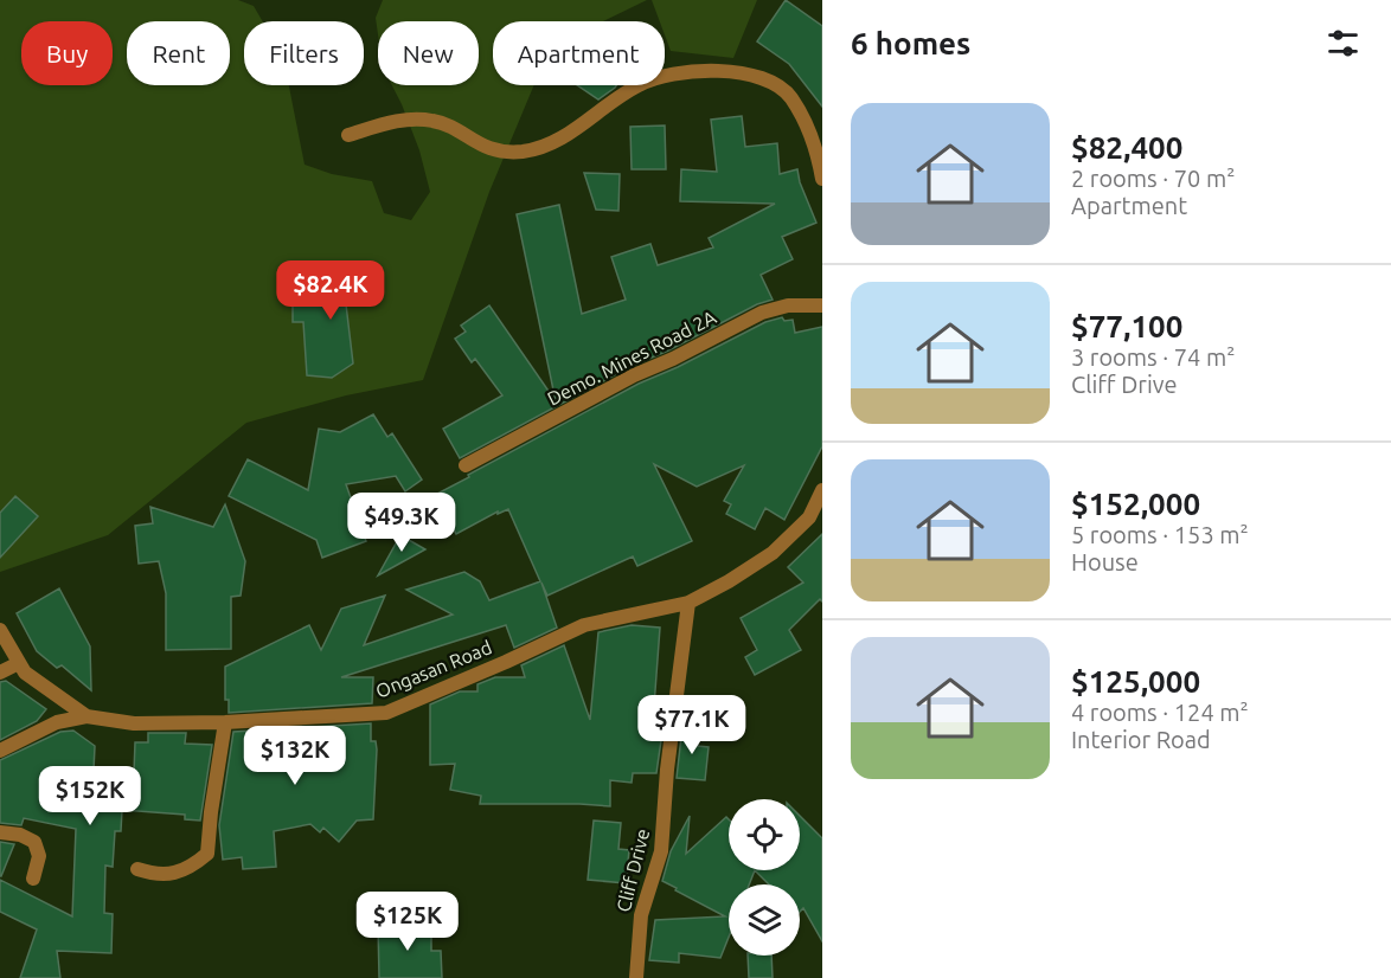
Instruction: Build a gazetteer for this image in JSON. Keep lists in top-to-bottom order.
{
  "streets": {
    "street": ["Demo. Mines Road 2A", "Ongasan Road", "Cliff Drive"]
  },
  "crossings": [
    ["Ongasan Road", "Cliff Drive"]
  ],
  "page": {
    "heading": "6 homes",
    "chip": [
      "Buy",
      "Rent",
      "Filters",
      "New",
      "Apartment"
    ],
    "list": [
      {
        "name": "$82,400",
        "note": "2 rooms · 70 m² · Apartment"
      },
      {
        "name": "$77,100",
        "note": "3 rooms · 74 m² · Cliff Drive"
      },
      {
        "name": "$152,000",
        "note": "5 rooms · 153 m² · House"
      },
      {
        "name": "$125,000",
        "note": "4 rooms · 124 m² · Interior Road"
      }
    ],
    "price": [
      "$82.4K",
      "$49.3K",
      "$77.1K",
      "$132K",
      "$152K",
      "$125K"
    ]
  }
}
